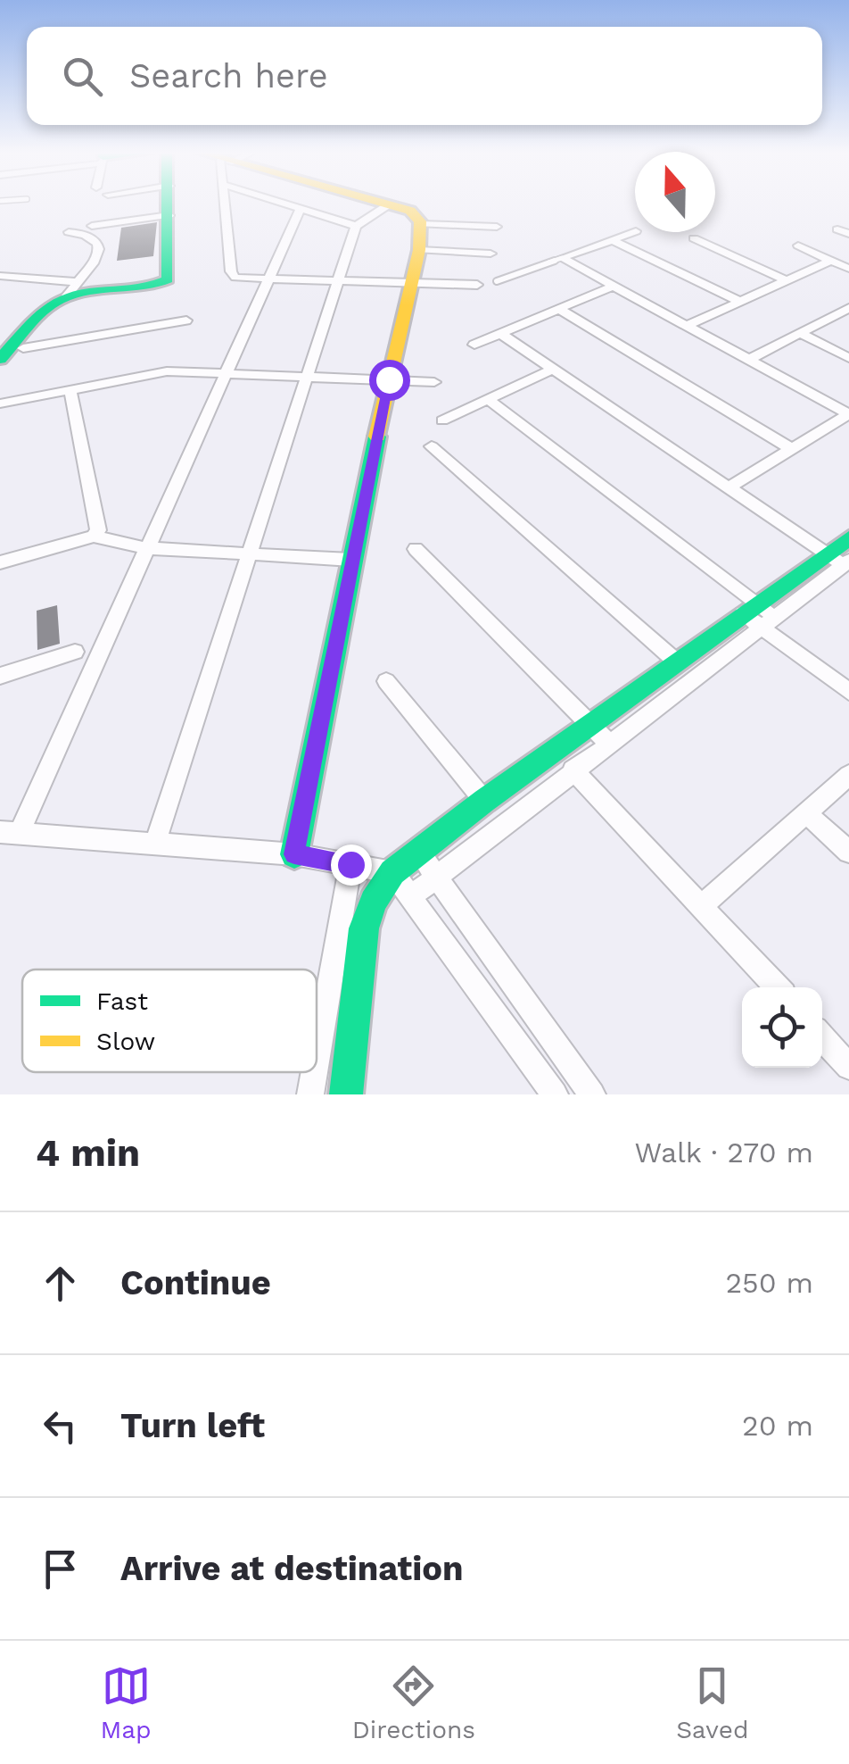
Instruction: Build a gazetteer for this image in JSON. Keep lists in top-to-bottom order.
{
  "legend": ["Fast", "Slow"],
  "north": "top",
  "page": {
    "search": "Search here",
    "heading": ["4 min", "Walk · 270 m"],
    "list": [
      ["Continue", "250 m"],
      ["Turn left", "20 m"],
      "Arrive at destination"
    ],
    "nav": ["Map", "Directions", "Saved"]
  }
}
